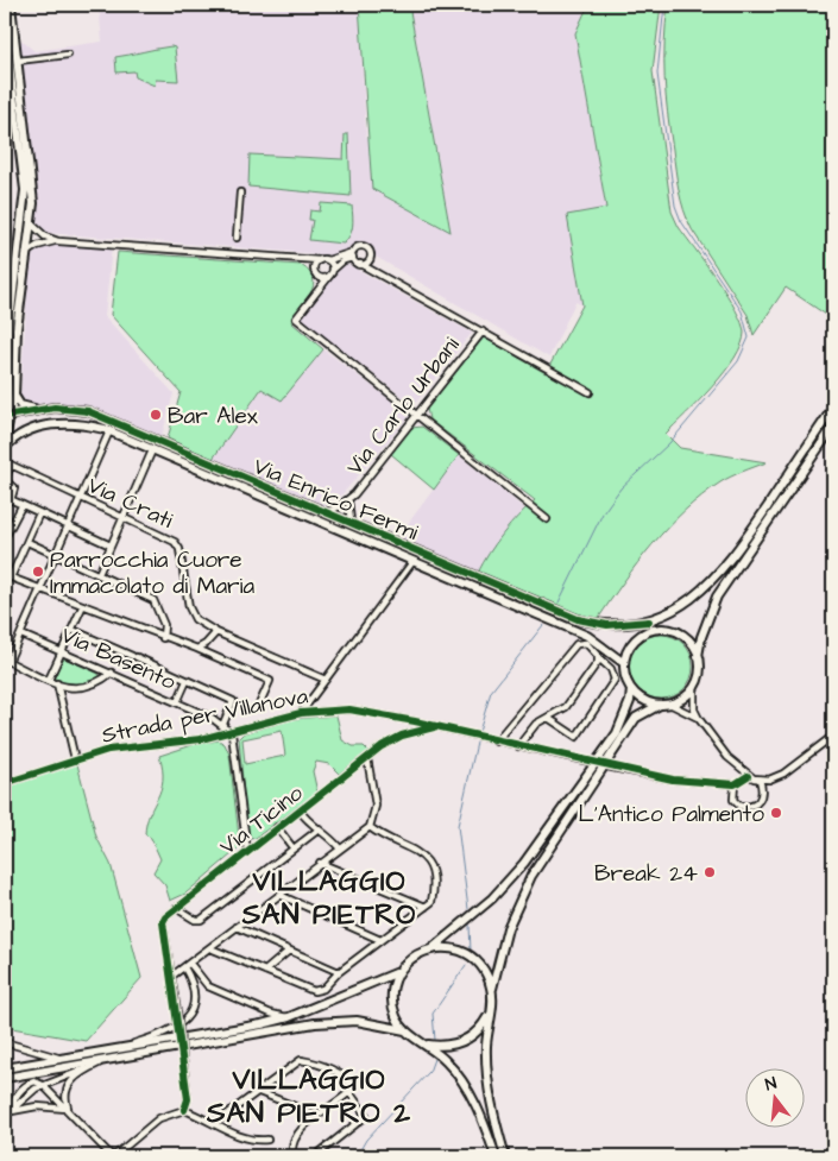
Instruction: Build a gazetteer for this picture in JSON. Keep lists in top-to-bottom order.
{
  "streets": {
    "main road": ["Via Enrico Fermi"],
    "street": [
      "Via Carlo Urbani",
      "Via Crati",
      "Via Basento",
      "Strada per Villanova",
      "Via Ticino"
    ]
  },
  "crossings": [
    ["Via Carlo Urbani", "Via Enrico Fermi"],
    ["Via Enrico Fermi", "Via Crati"],
    ["Via Enrico Fermi", "Strada per Villanova"],
    ["Via Basento", "Strada per Villanova"],
    ["Strada per Villanova", "Via Ticino"]
  ],
  "districts": ["VILLAGGIO SAN PIETRO", "VILLAGGIO SAN PIETRO 2"],
  "places": [
    "Bar Alex",
    "Parrocchia Cuore Immacolato di Maria",
    "L'Antico Palmento",
    "Break 24"
  ],
  "north": "top"
}
